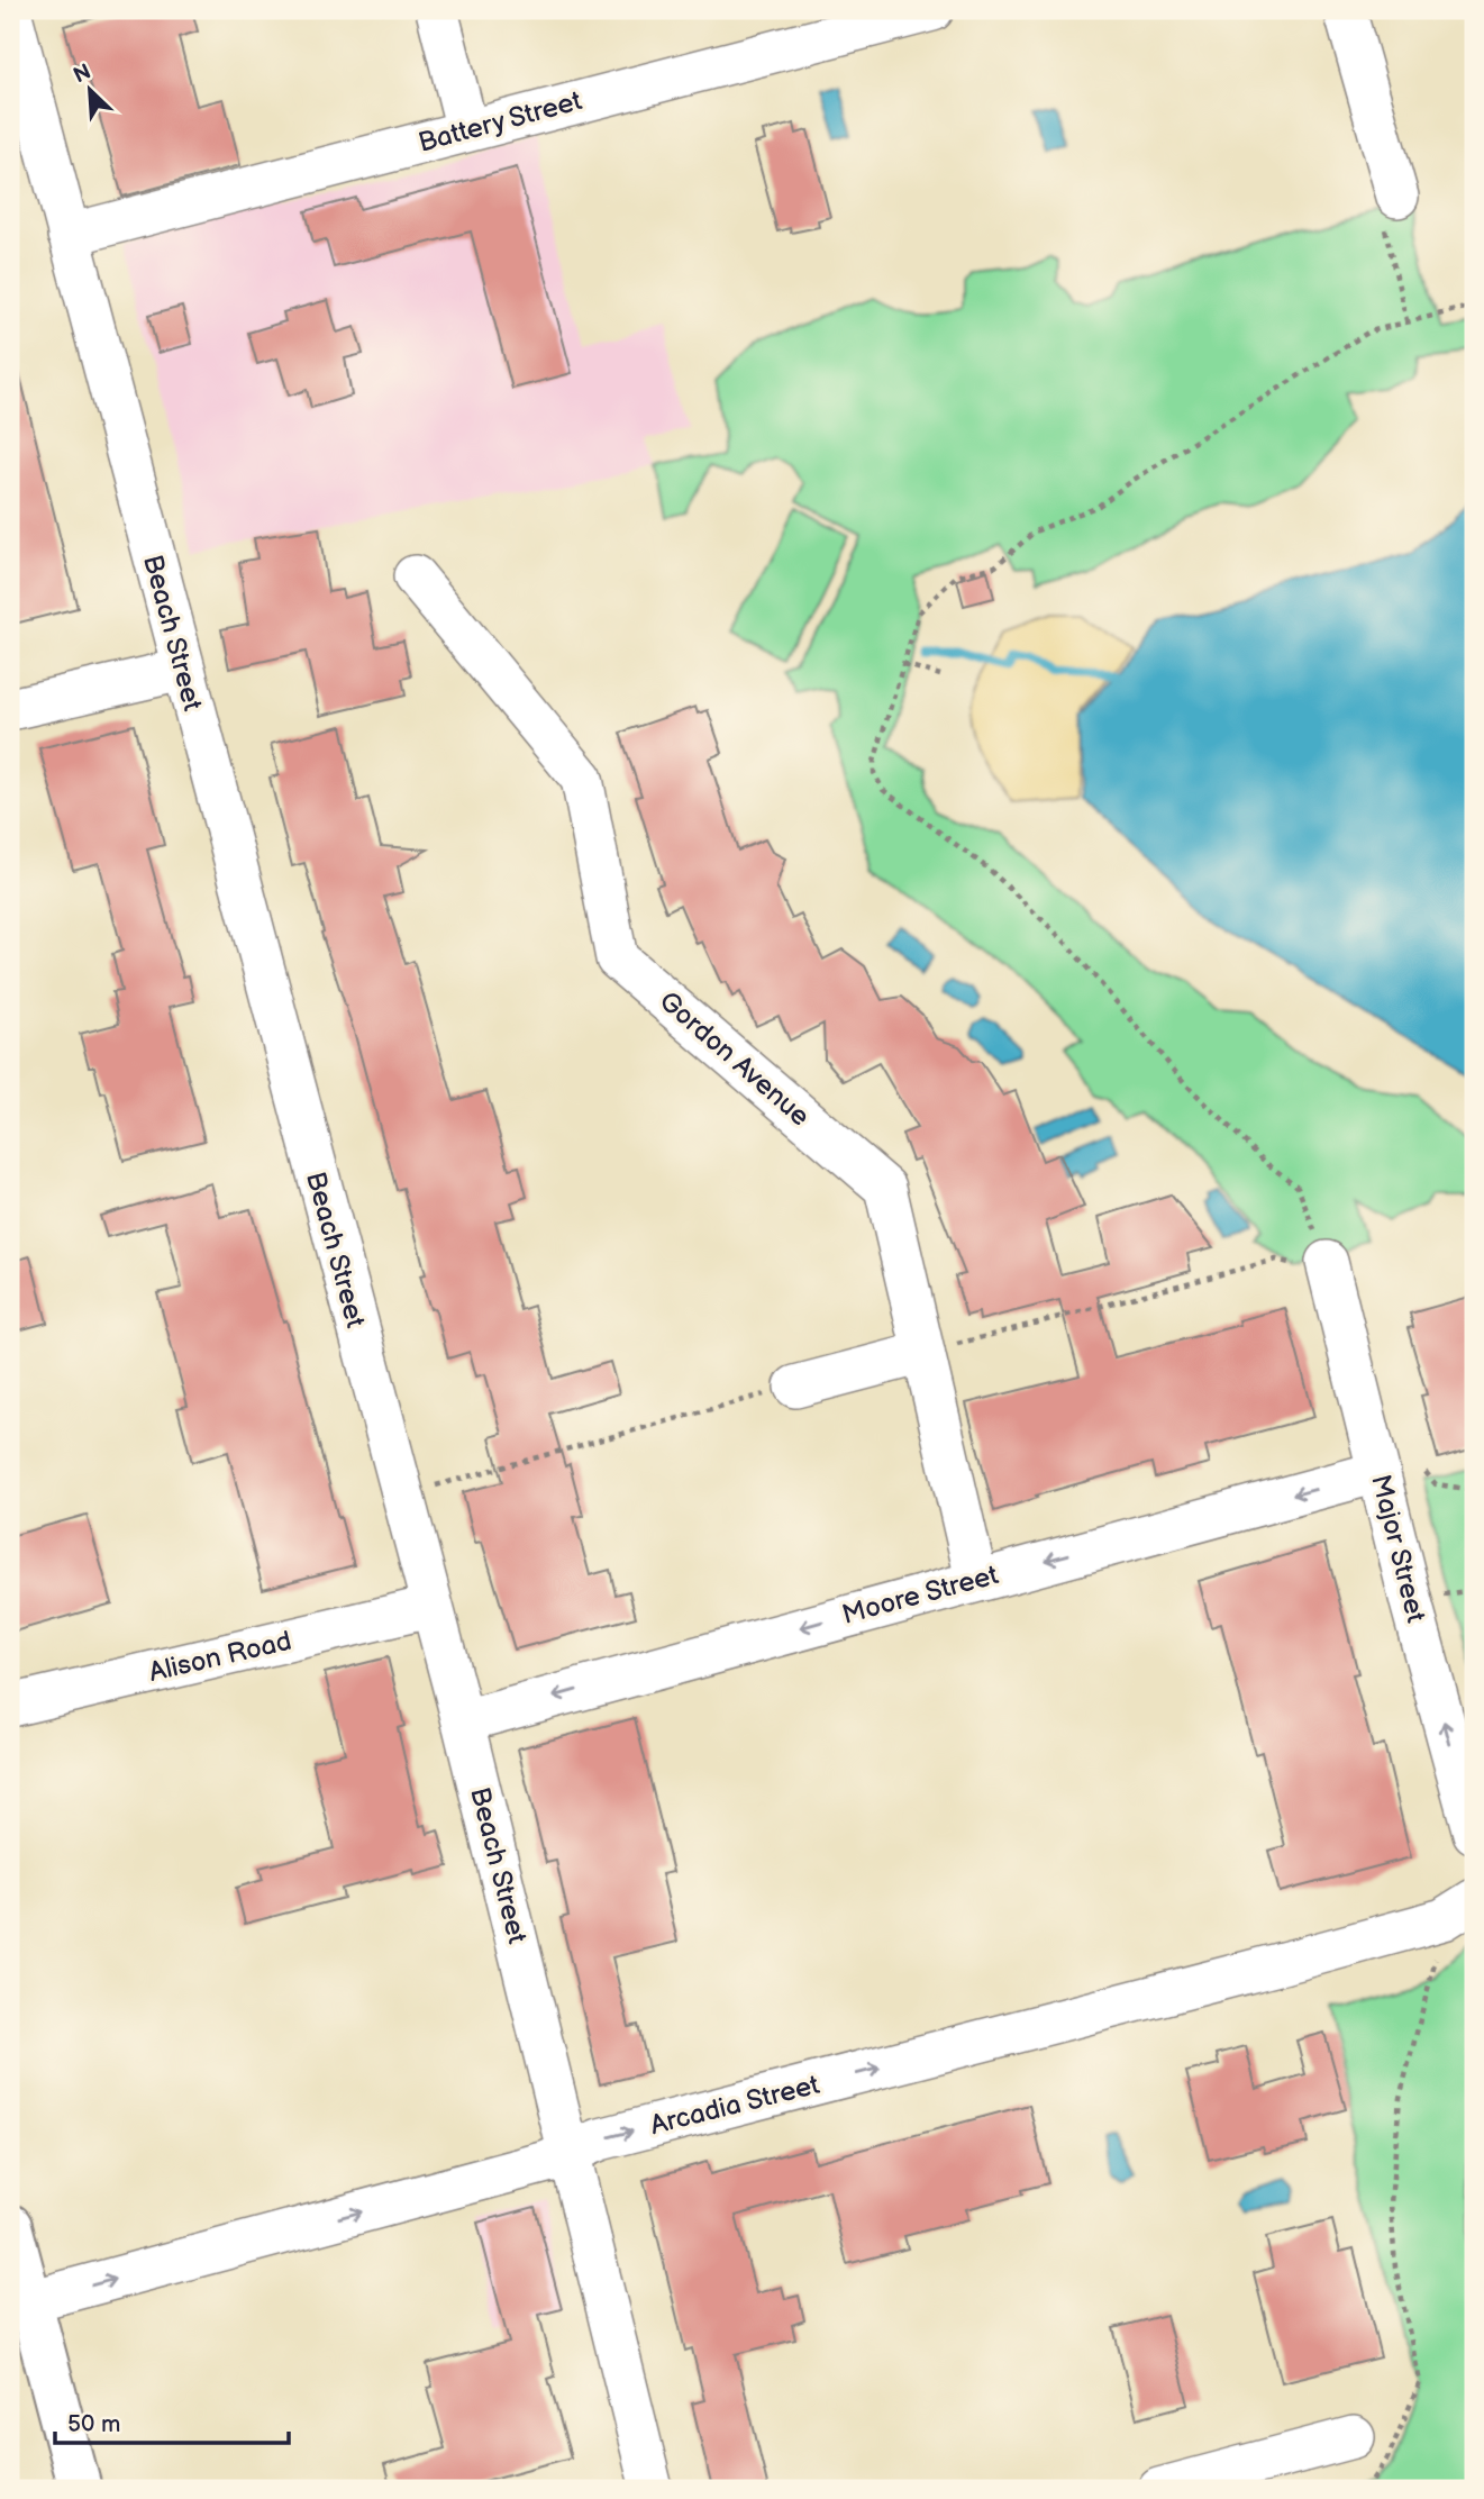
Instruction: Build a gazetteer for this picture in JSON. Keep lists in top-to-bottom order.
{
  "streets": {
    "street": [
      "Battery Street",
      "Beach Street",
      "Gordon Avenue",
      "Major Street",
      "Moore Street",
      "Alison Road",
      "Arcadia Street"
    ]
  },
  "crossings": [
    ["Battery Street", "Beach Street"],
    ["Beach Street", "Moore Street"],
    ["Beach Street", "Alison Road"],
    ["Beach Street", "Arcadia Street"],
    ["Gordon Avenue", "Moore Street"],
    ["Major Street", "Moore Street"]
  ],
  "one_way": ["Major Street", "Moore Street", "Arcadia Street"],
  "scale_bar": "50 m",
  "north": "top left"
}
